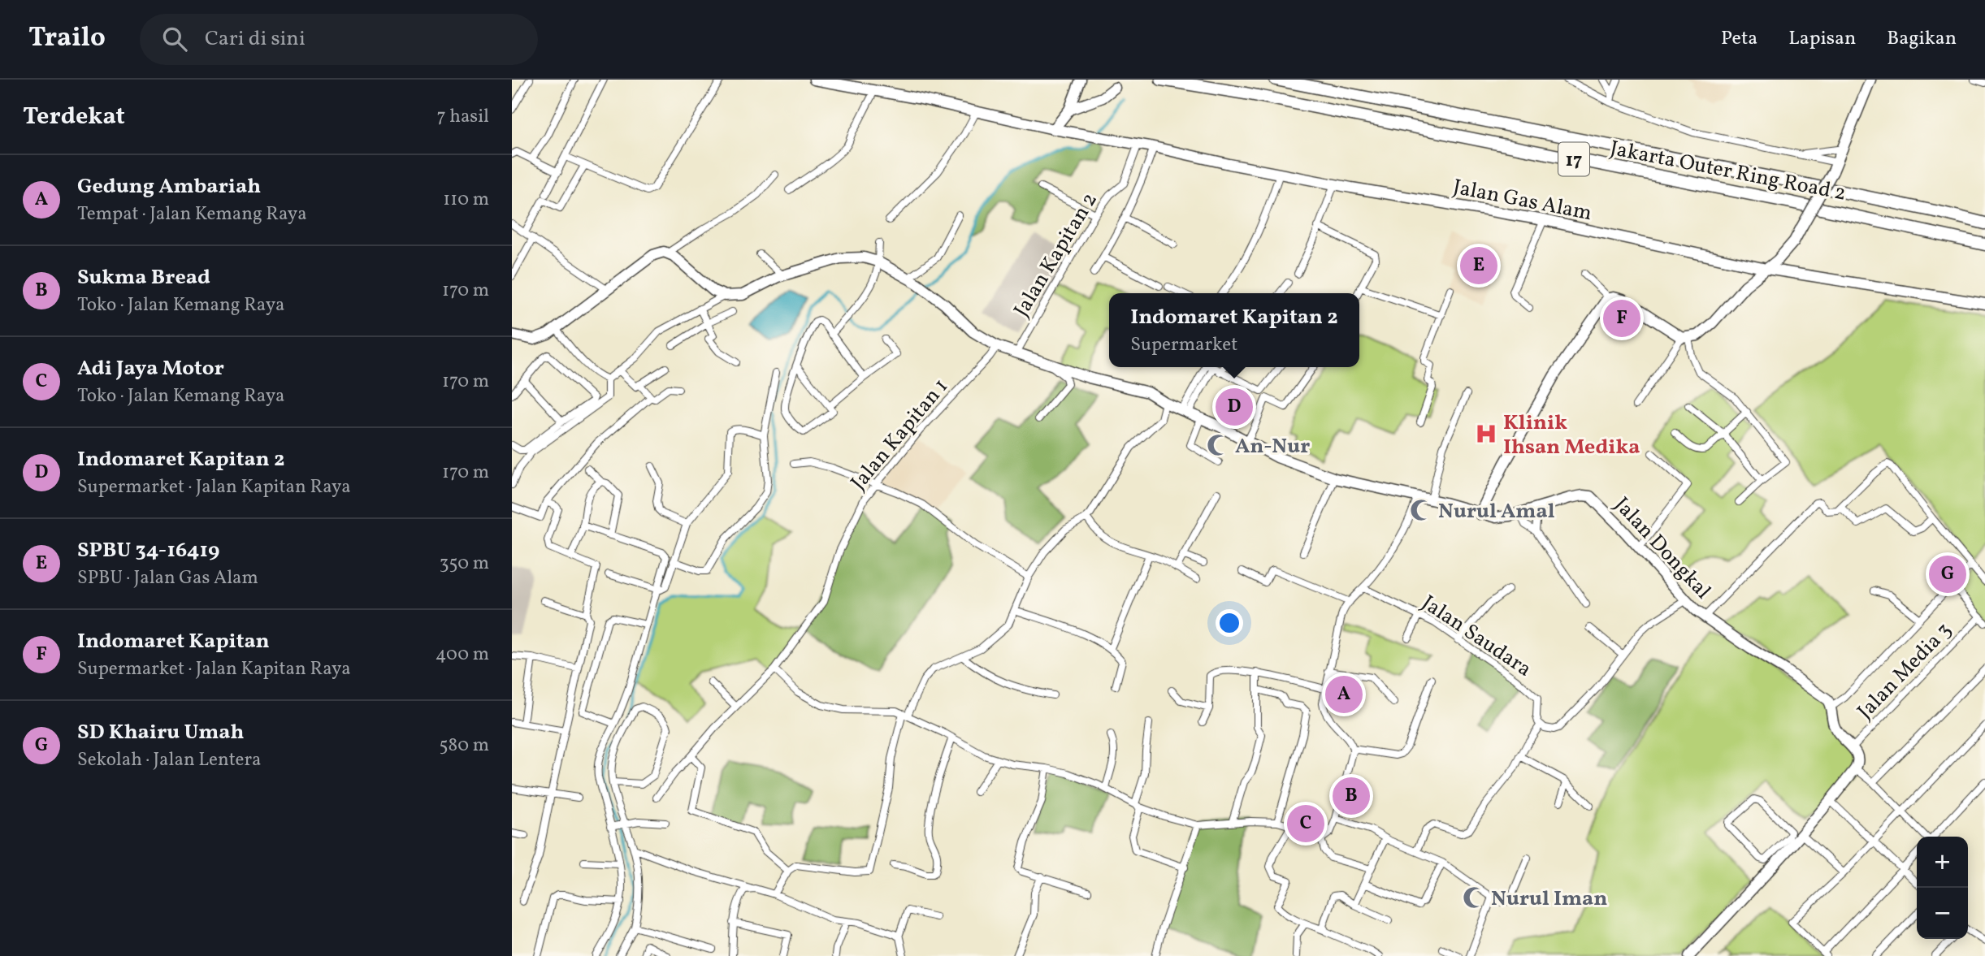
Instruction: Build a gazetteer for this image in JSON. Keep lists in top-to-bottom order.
{
  "streets": {
    "highway": ["17", "Jakarta Outer Ring Road 2"],
    "street": [
      "Jalan Gas Alam",
      "Jalan Kapitan 2",
      "Jalan Kapitan 1",
      "Jalan Dongkal",
      "Jalan Saudara",
      "Jalan Media 3"
    ]
  },
  "crossings": [
    ["Jalan Gas Alam", "Jalan Kapitan 2"],
    ["Jalan Kapitan 2", "Jalan Dongkal"],
    ["Jalan Kapitan 1", "Jalan Dongkal"]
  ],
  "places": {
    "hospital": ["Klinik Ihsan Medika"],
    "mosque": ["An-Nur", "Nurul Amal", "Nurul Iman"]
  },
  "page": {
    "header": "Trailo",
    "search": "Cari di sini",
    "nav": ["Peta", "Lapisan", "Bagikan"],
    "heading": ["Terdekat", "7 hasil"],
    "list": [
      {
        "mark": "A",
        "name": "Gedung Ambariah",
        "note": "Tempat · Jalan Kemang Raya",
        "value": "110 m"
      },
      {
        "mark": "B",
        "name": "Sukma Bread",
        "note": "Toko · Jalan Kemang Raya",
        "value": "170 m"
      },
      {
        "mark": "C",
        "name": "Adi Jaya Motor",
        "note": "Toko · Jalan Kemang Raya",
        "value": "170 m"
      },
      {
        "mark": "D",
        "name": "Indomaret Kapitan 2",
        "note": "Supermarket · Jalan Kapitan Raya",
        "value": "170 m"
      },
      {
        "mark": "E",
        "name": "SPBU 34-16419",
        "note": "SPBU · Jalan Gas Alam",
        "value": "350 m"
      },
      {
        "mark": "F",
        "name": "Indomaret Kapitan",
        "note": "Supermarket · Jalan Kapitan Raya",
        "value": "400 m"
      },
      {
        "mark": "G",
        "name": "SD Khairu Umah",
        "note": "Sekolah · Jalan Lentera",
        "value": "580 m"
      }
    ],
    "pins": [
      "E",
      "F",
      "D",
      "G",
      "A",
      "B",
      "C"
    ],
    "popup": ["Indomaret Kapitan 2", "Supermarket"],
    "map_buttons": ["+", "−"]
  }
}
